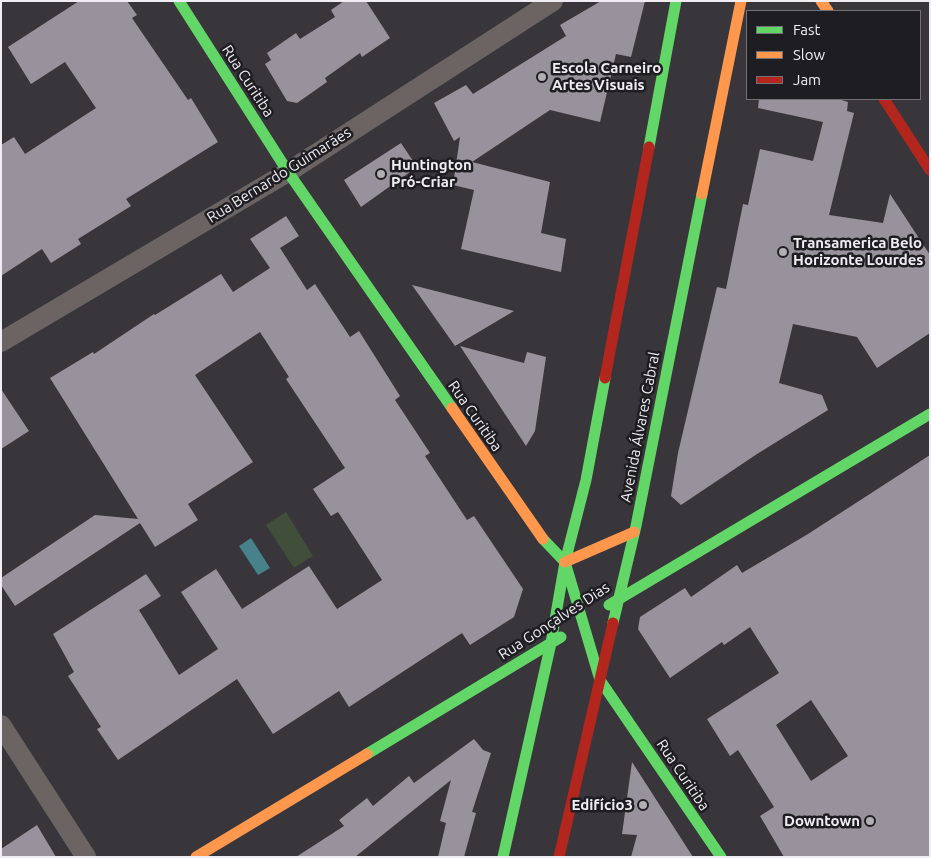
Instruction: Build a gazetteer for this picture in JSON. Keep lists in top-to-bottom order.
{
  "streets": {
    "street": [
      "Rua Curitiba",
      "Rua Bernardo Guimarães",
      "Avenida Álvares Cabral",
      "Rua Gonçalves Dias"
    ]
  },
  "crossings": [
    ["Rua Curitiba", "Rua Bernardo Guimarães"],
    ["Rua Curitiba", "Avenida Álvares Cabral"],
    ["Rua Curitiba", "Rua Gonçalves Dias"],
    ["Avenida Álvares Cabral", "Rua Gonçalves Dias"]
  ],
  "places": [
    "Escola Carneiro Artes Visuais",
    "Huntington Pró-Criar",
    "Transamerica Belo Horizonte Lourdes",
    "Edifício3",
    "Downtown"
  ],
  "legend": ["Fast", "Slow", "Jam"]
}
